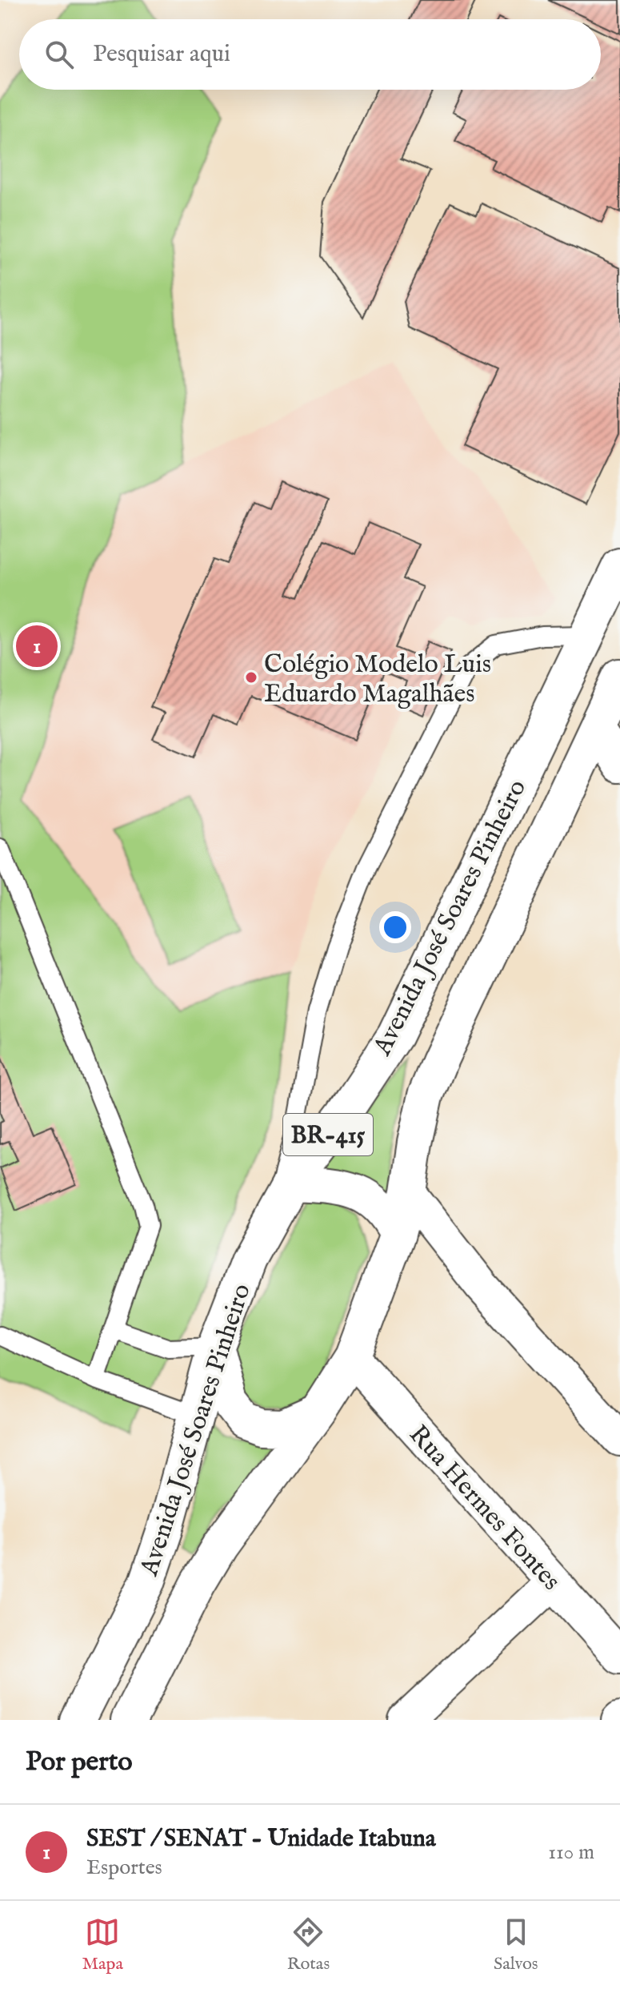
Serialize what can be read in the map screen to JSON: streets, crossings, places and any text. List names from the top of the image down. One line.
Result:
{"streets":{"main road":["Avenida José Soares Pinheiro","BR-415"],"street":["Rua Hermes Fontes"]},"crossings":[["Avenida José Soares Pinheiro","Rua Hermes Fontes"]],"places":["Colégio Modelo Luis Eduardo Magalhães"],"page":{"search":"Pesquisar aqui","pins":"1","heading":"Por perto","list":[{"mark":"1","name":"SEST / SENAT - Unidade Itabuna","note":"Esportes","value":"110 m"}],"nav":["Mapa","Rotas","Salvos"]}}
